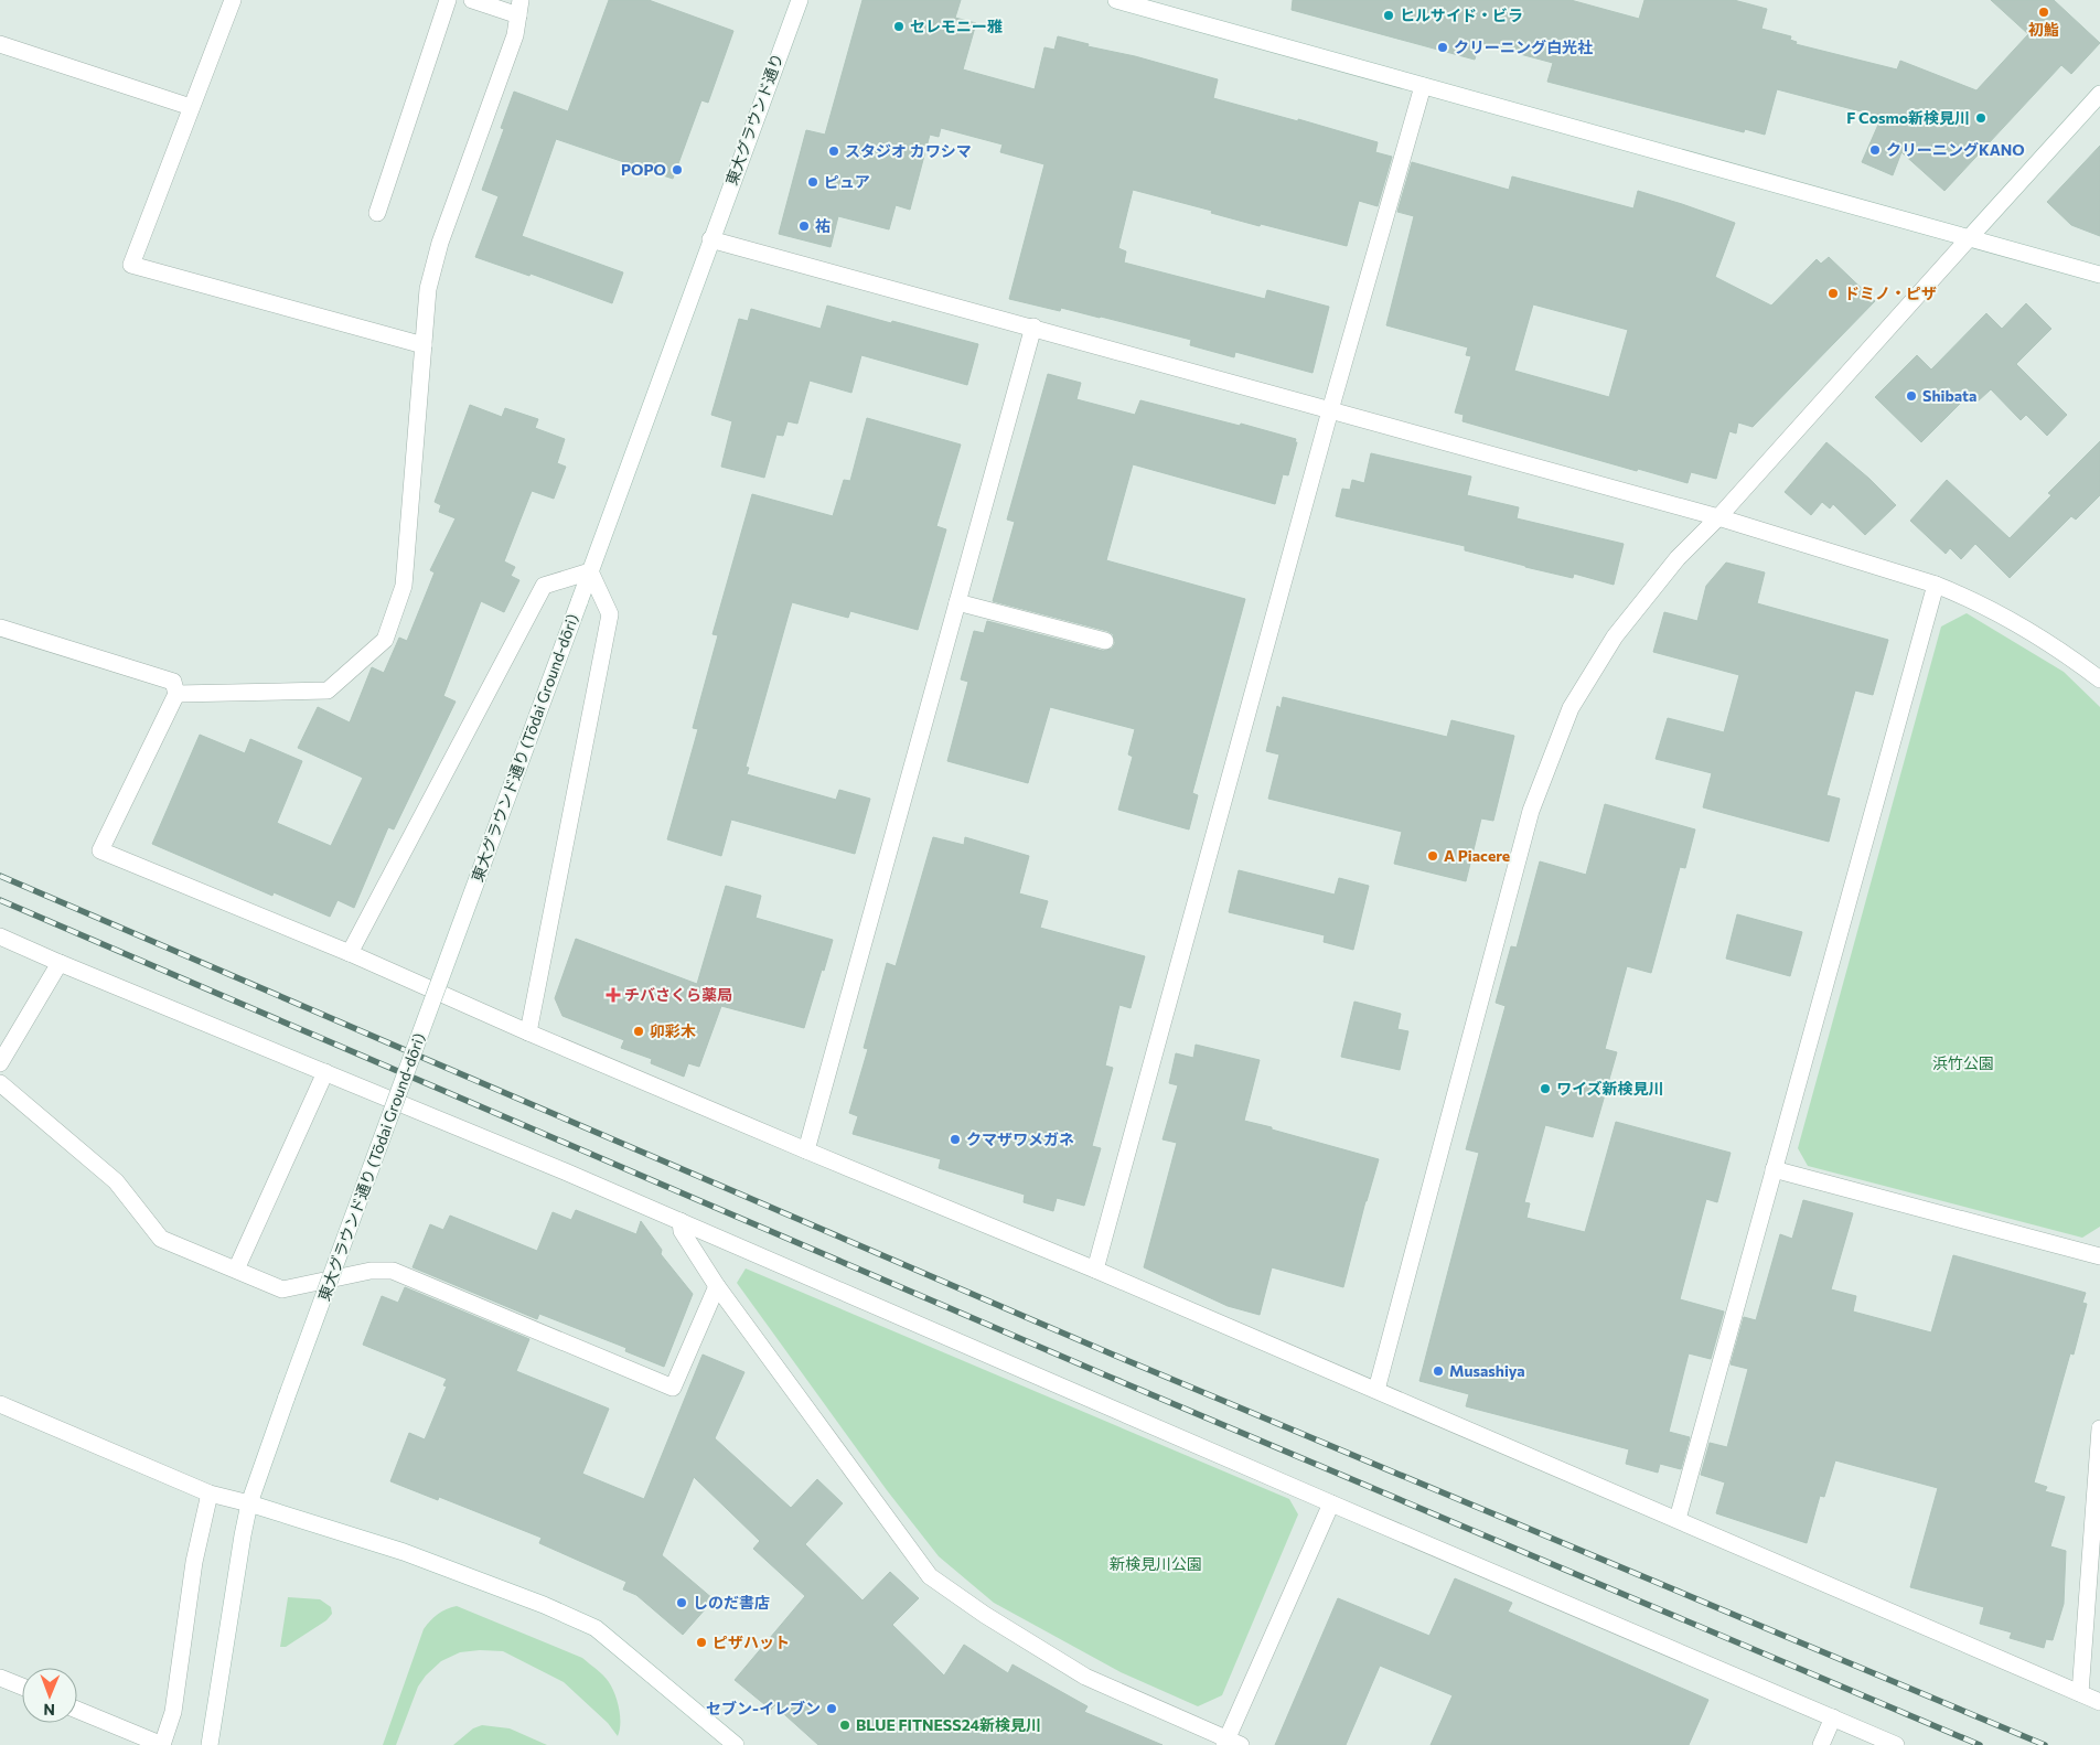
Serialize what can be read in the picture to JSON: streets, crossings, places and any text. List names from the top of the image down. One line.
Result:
{"streets":{"street":["東大グラウンド通り","東大グラウンド通り (Tōdai Ground-dōri)"]},"crossings":[["東大グラウンド通り","東大グラウンド通り (Tōdai Ground-dōri)"]],"parks":["浜竹公園","新検見川公園"],"places":{"other":["初鮨","ヒルサイド・ビラ","セレモニー雅","クリーニング白光社","F Cosmo新検見川","クリーニングKANO","スタジオ カワシマ","POPO","ピュア","祐","ドミノ・ピザ","Shibata","A Piacere","卯彩木","ワイズ新検見川","クマザワメガネ","Musashiya","しのだ書店","ピザハット","セブン-イレブン","BLUE FITNESS24新検見川"],"health":["チバさくら薬局"]},"north":"bottom"}
